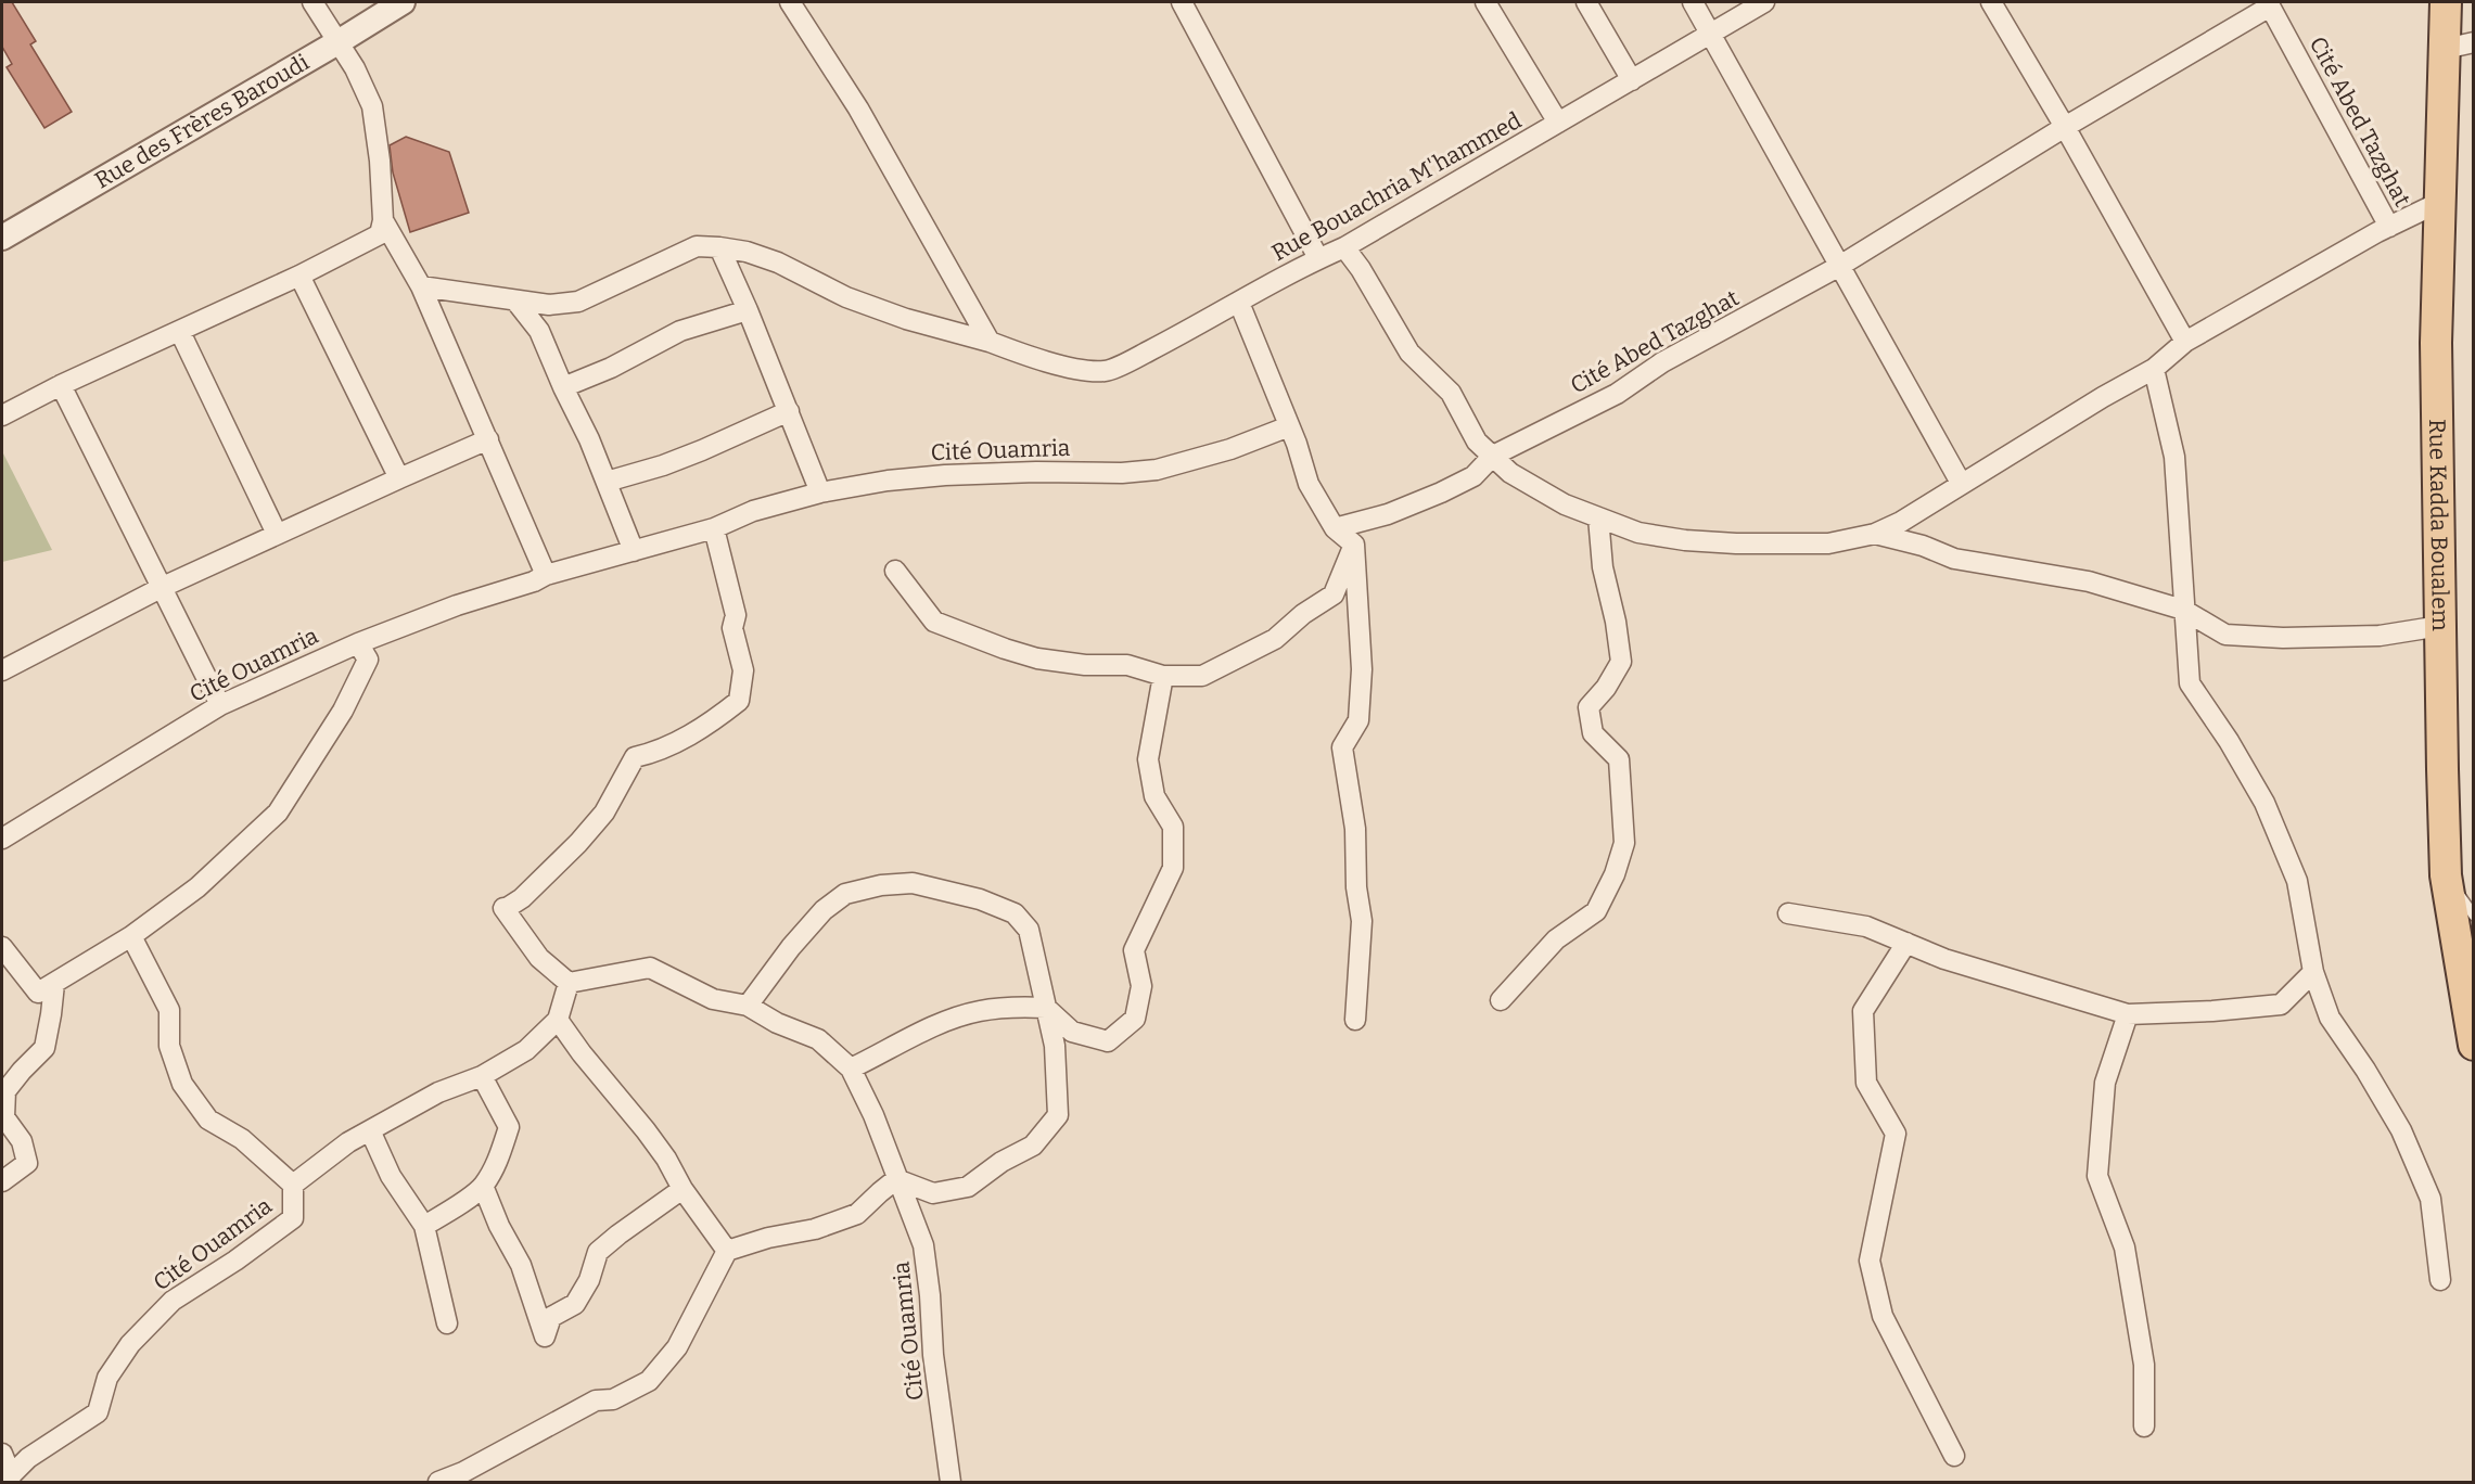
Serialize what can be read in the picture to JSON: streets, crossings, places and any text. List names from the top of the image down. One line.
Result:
{"streets":{"main road":["Rue Kadda Boualem"],"street":["Rue des Frères Baroudi","Cité Abed Tazghat","Rue Bouachria M'hammed","Cité Ouamria"]},"crossings":[["Cité Abed Tazghat","Rue Bouachria M'hammed"],["Cité Abed Tazghat","Rue Kadda Boualem"]]}
